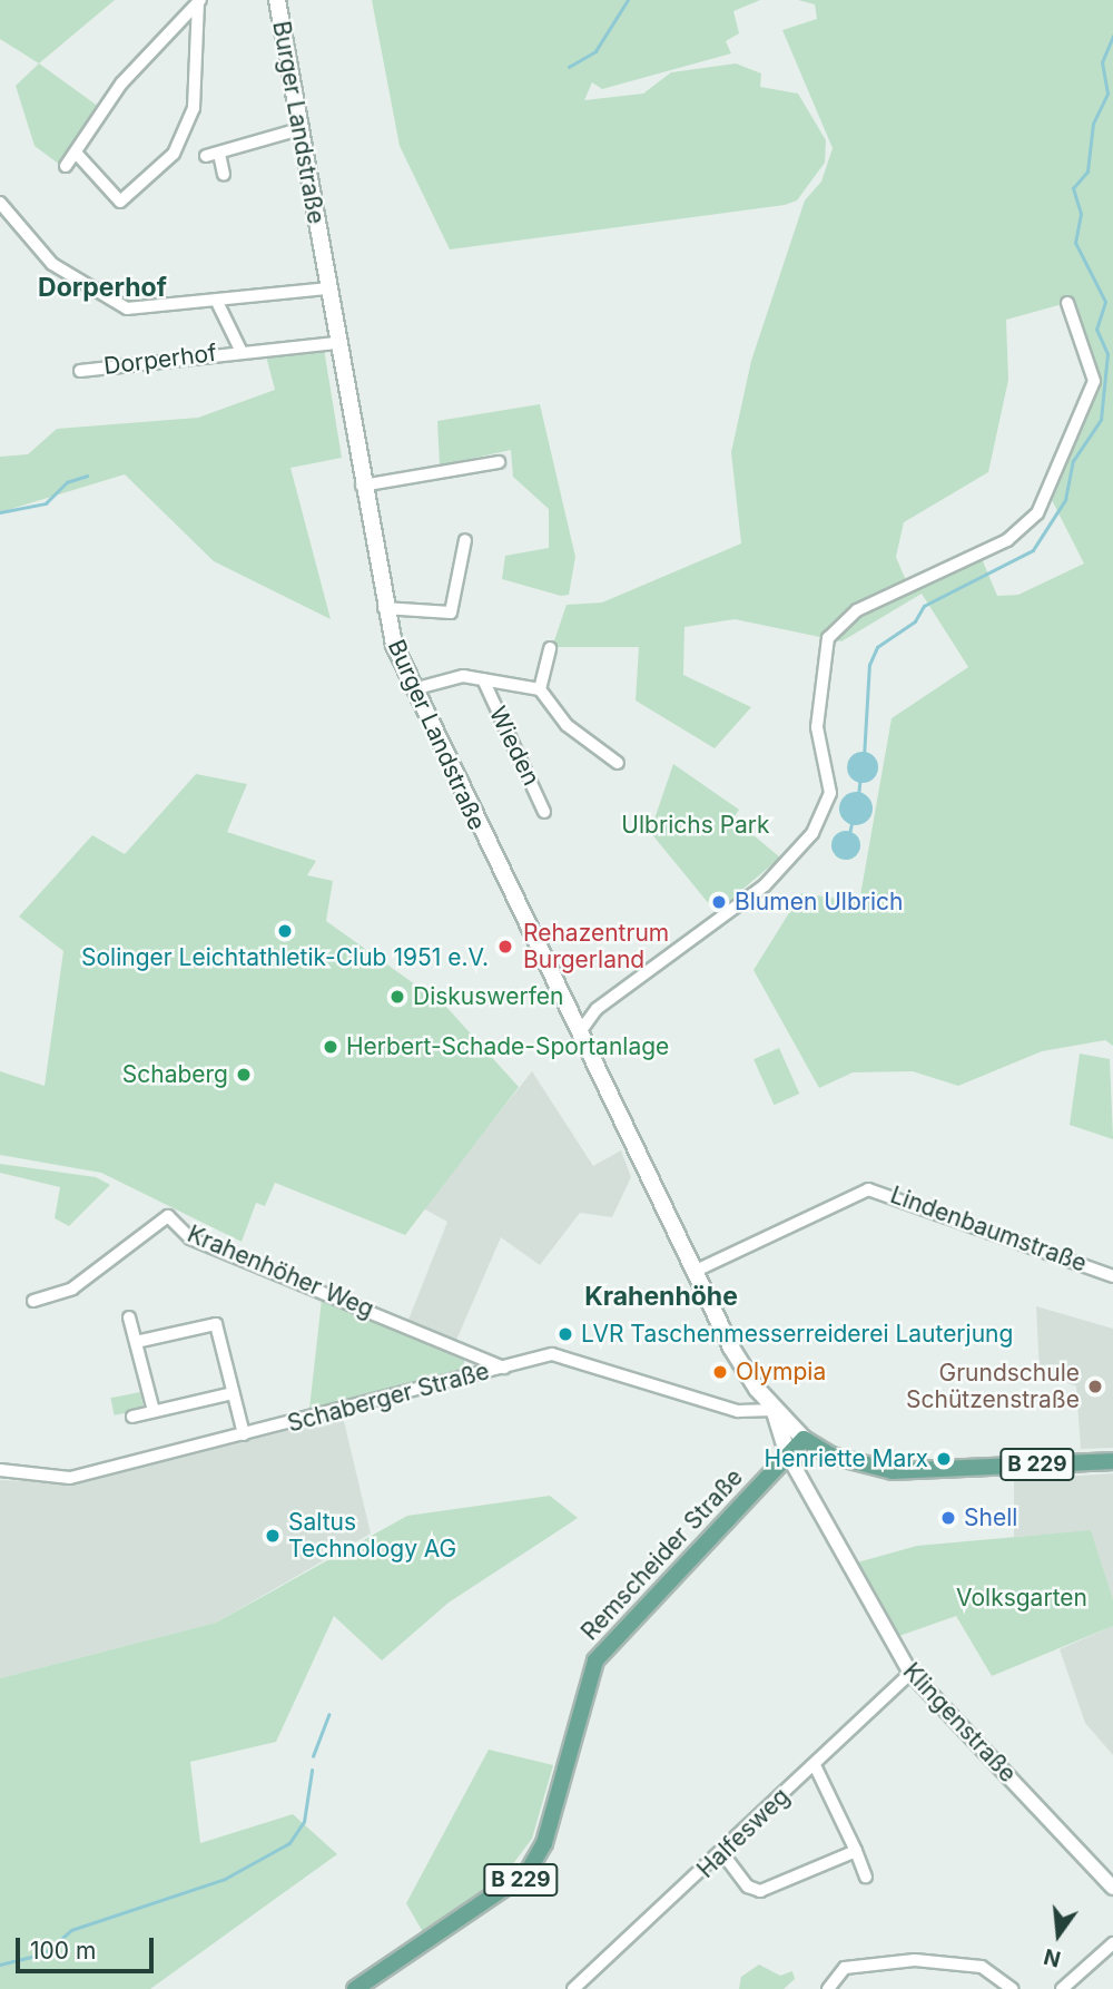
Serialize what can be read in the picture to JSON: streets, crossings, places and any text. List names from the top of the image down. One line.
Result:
{"streets":{"main road":["Burger Landstraße","B 229","Remscheider Straße"],"street":["Dorperhof","Wieden","Lindenbaumstraße","Krahenhöher Weg","Schaberger Straße","Klingenstraße","Halfesweg"]},"crossings":[["Burger Landstraße","Dorperhof"],["Burger Landstraße","Wieden"],["Burger Landstraße","Lindenbaumstraße"],["Burger Landstraße","Schaberger Straße"],["Burger Landstraße","B 229"],["Burger Landstraße","Remscheider Straße"],["Burger Landstraße","Klingenstraße"],["Krahenhöher Weg","Schaberger Straße"],["B 229","Remscheider Straße"],["Remscheider Straße","Klingenstraße"],["Klingenstraße","Halfesweg"]],"districts":["Dorperhof","Krahenhöhe"],"parks":["Ulbrichs Park","Volksgarten"],"places":["Blumen Ulbrich","Solinger Leichtathletik-Club 1951 e.V.","Rehazentrum Burgerland","Diskuswerfen","Herbert-Schade-Sportanlage","Schaberg","LVR Taschenmesserreiderei Lauterjung","Olympia","Grundschule Schützenstraße","Henriette Marx","Shell","Saltus Technology AG"],"scale_bar":"100 m","north":"bottom"}
